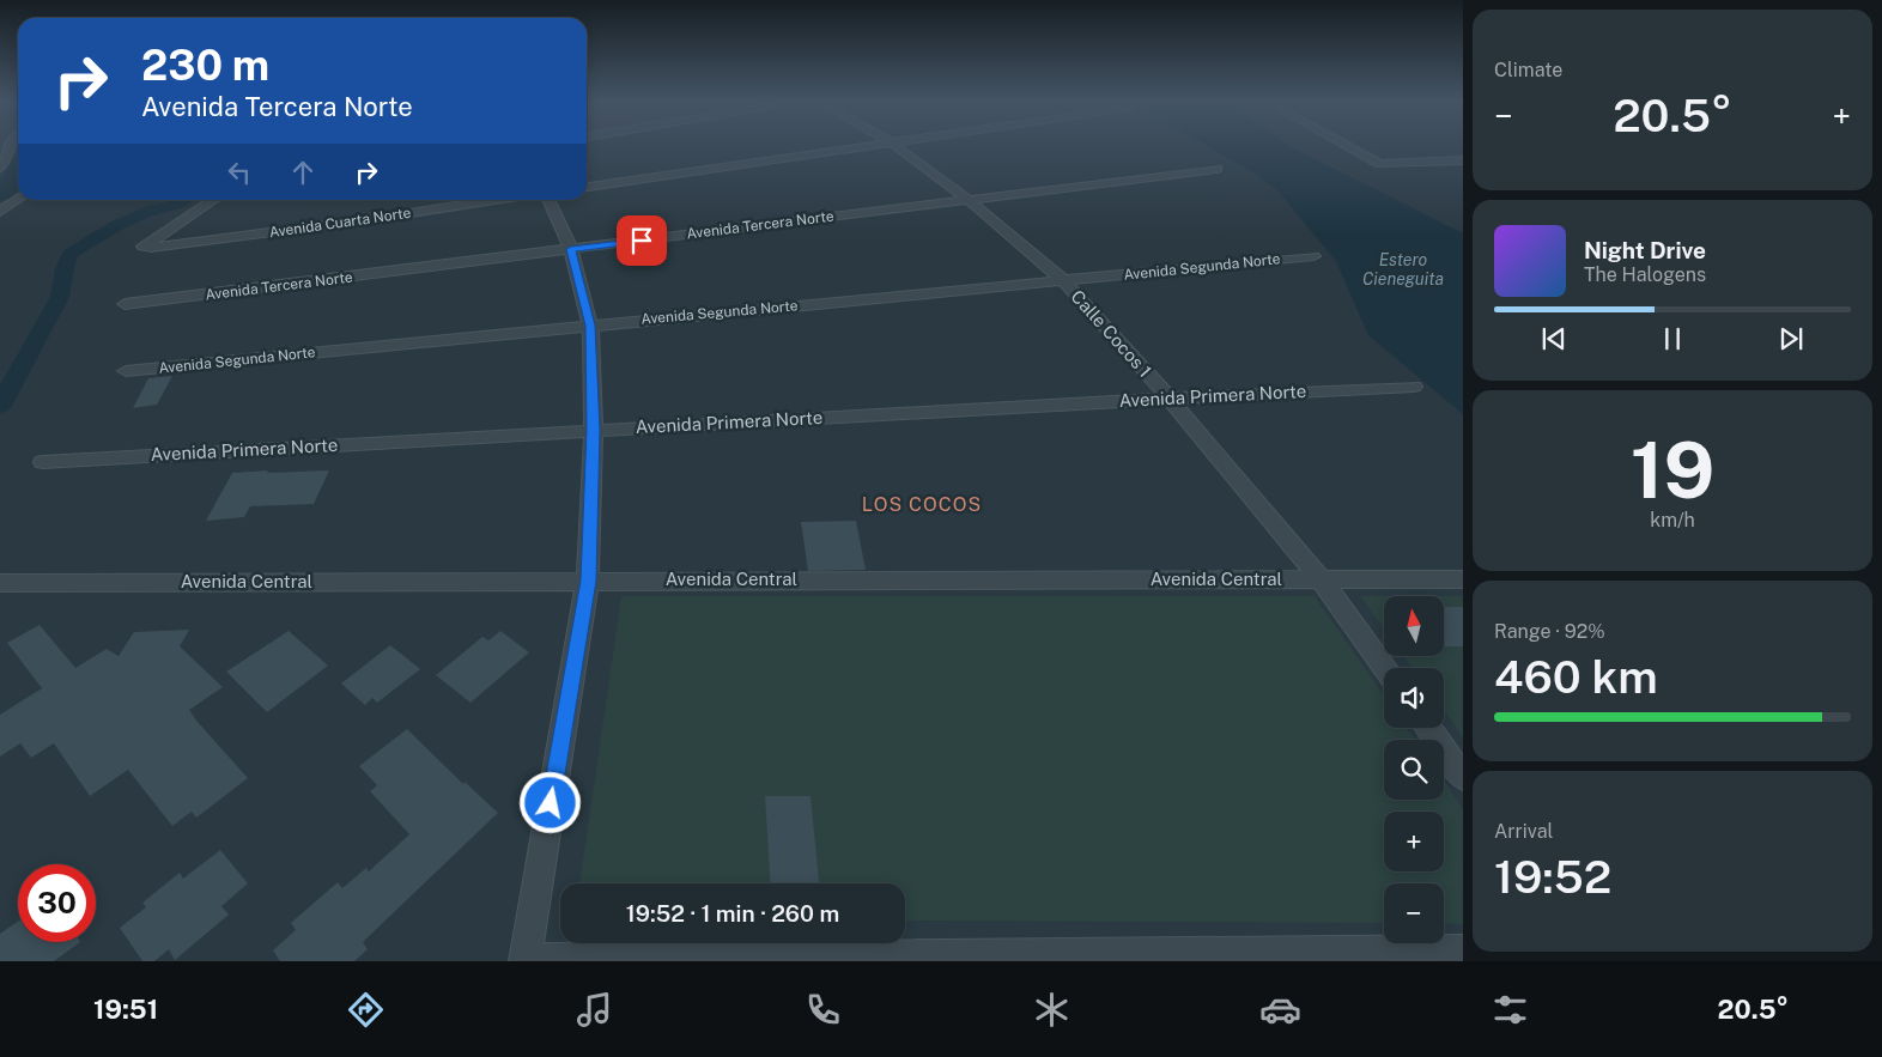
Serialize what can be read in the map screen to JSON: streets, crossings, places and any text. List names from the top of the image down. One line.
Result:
{"streets":{"street":["Avenida Cuarta Norte","Avenida Tercera Norte","Avenida Segunda Norte","Calle Cocos 1","Avenida Primera Norte","Avenida Central"]},"crossings":[["Avenida Tercera Norte","Calle Cocos 1"],["Avenida Segunda Norte","Calle Cocos 1"],["Calle Cocos 1","Avenida Primera Norte"],["Calle Cocos 1","Avenida Central"]],"districts":["LOS COCOS"],"water":["Estero Cieneguita"],"north":"top","page":{"tile":["Climate",["19","km/h"],["Range · 92%","460 km"],["Arrival","19:52"]],"turn":["230 m","Avenida Tercera Norte"],"heat":["−","20.5°","+"],"song":["Night Drive","The Halogens"],"map_buttons":["+","−"],"limit":"30","trip":"19:52 · 1 min · 260 m","tabs":["19:51","20.5°"]}}
